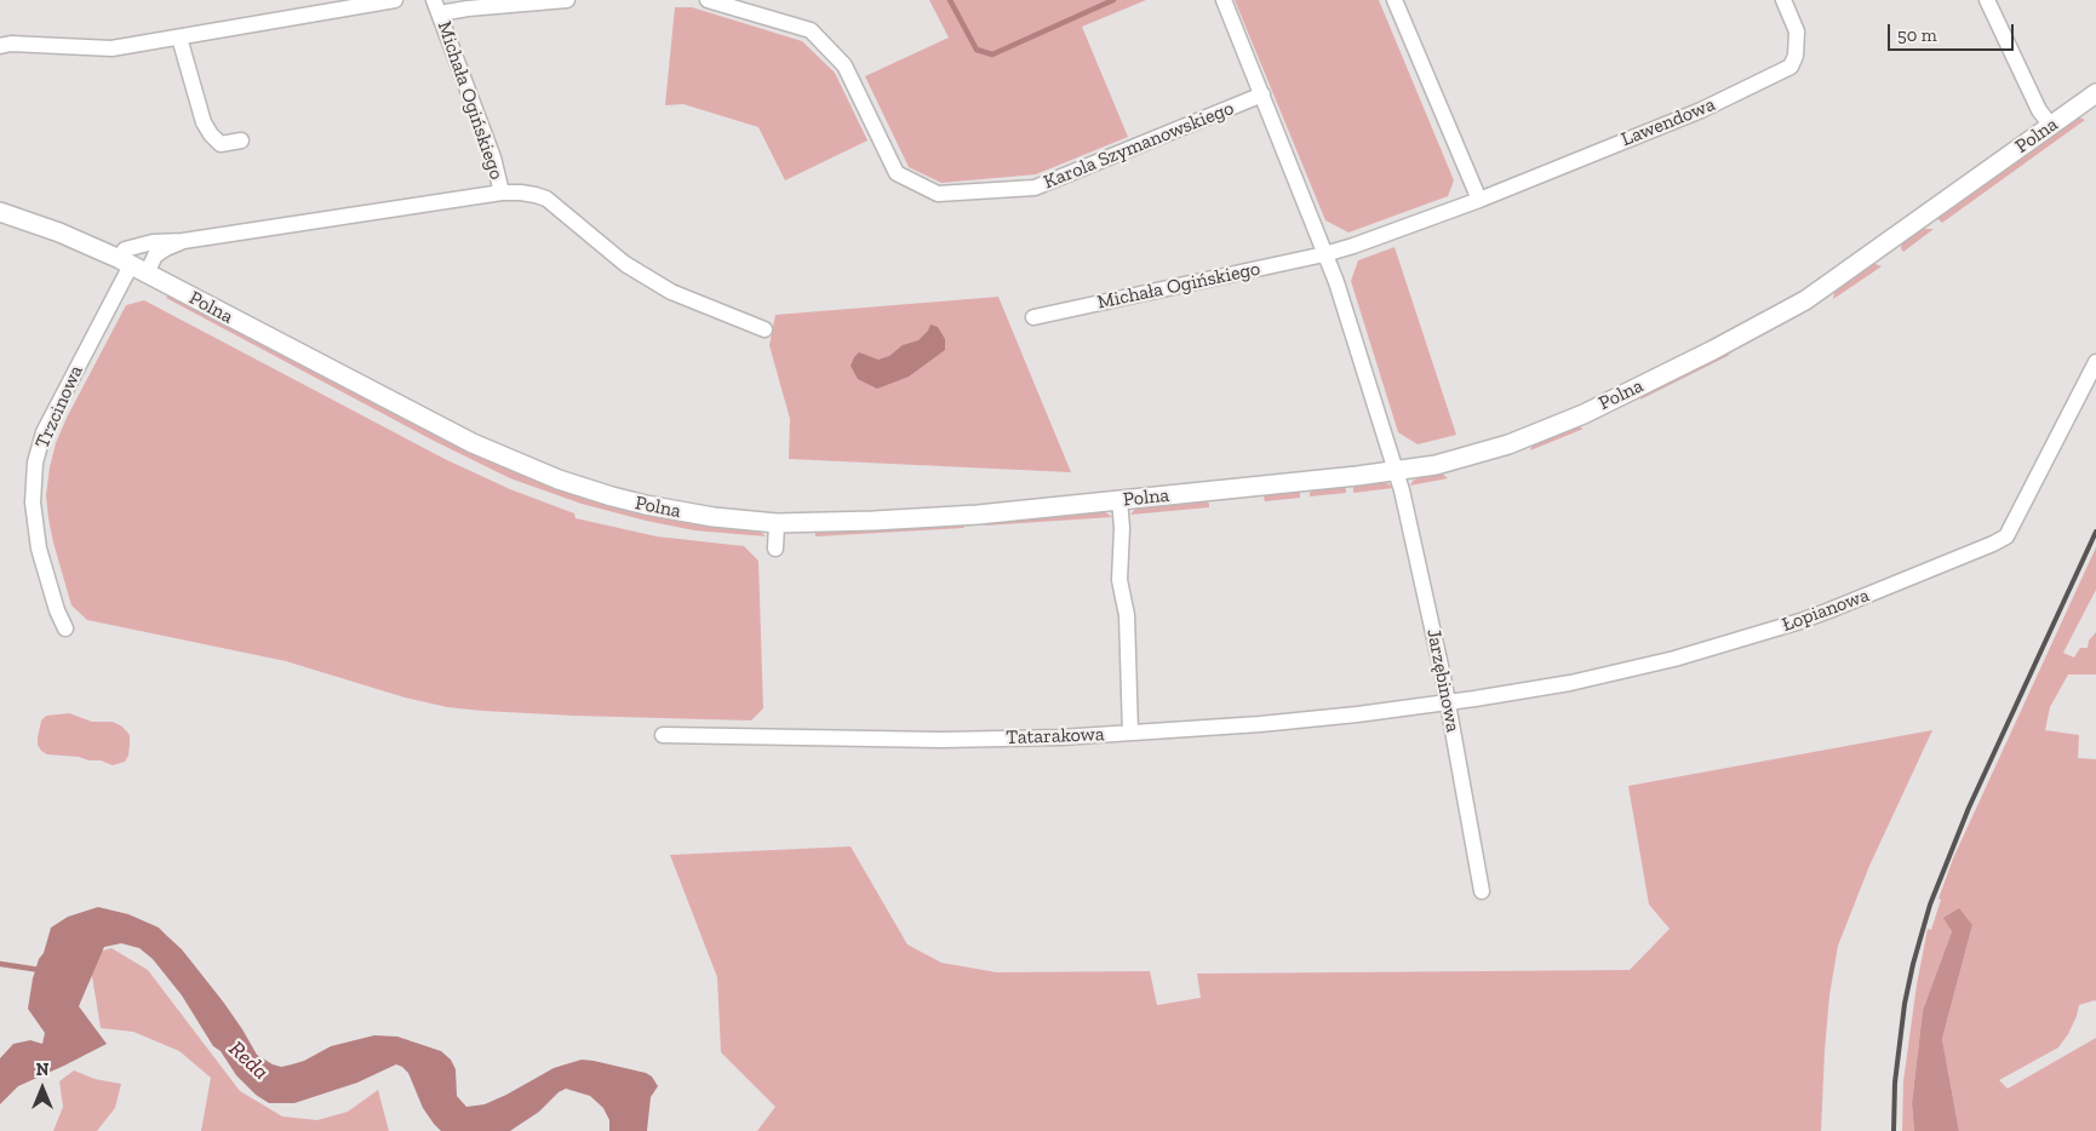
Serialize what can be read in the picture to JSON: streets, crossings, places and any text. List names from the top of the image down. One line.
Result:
{"streets":{"street":["Michała Ogińskiego","Lawendowa","Polna","Karola Szymanowskiego","Trzcinowa","Łopianowa","Jarzębinowa","Tatarakowa"]},"crossings":[["Michała Ogińskiego","Lawendowa"],["Polna","Trzcinowa"],["Polna","Jarzębinowa"],["Łopianowa","Jarzębinowa"],["Łopianowa","Tatarakowa"],["Jarzębinowa","Tatarakowa"]],"water":["Reda"],"scale_bar":"50 m","north":"top"}
